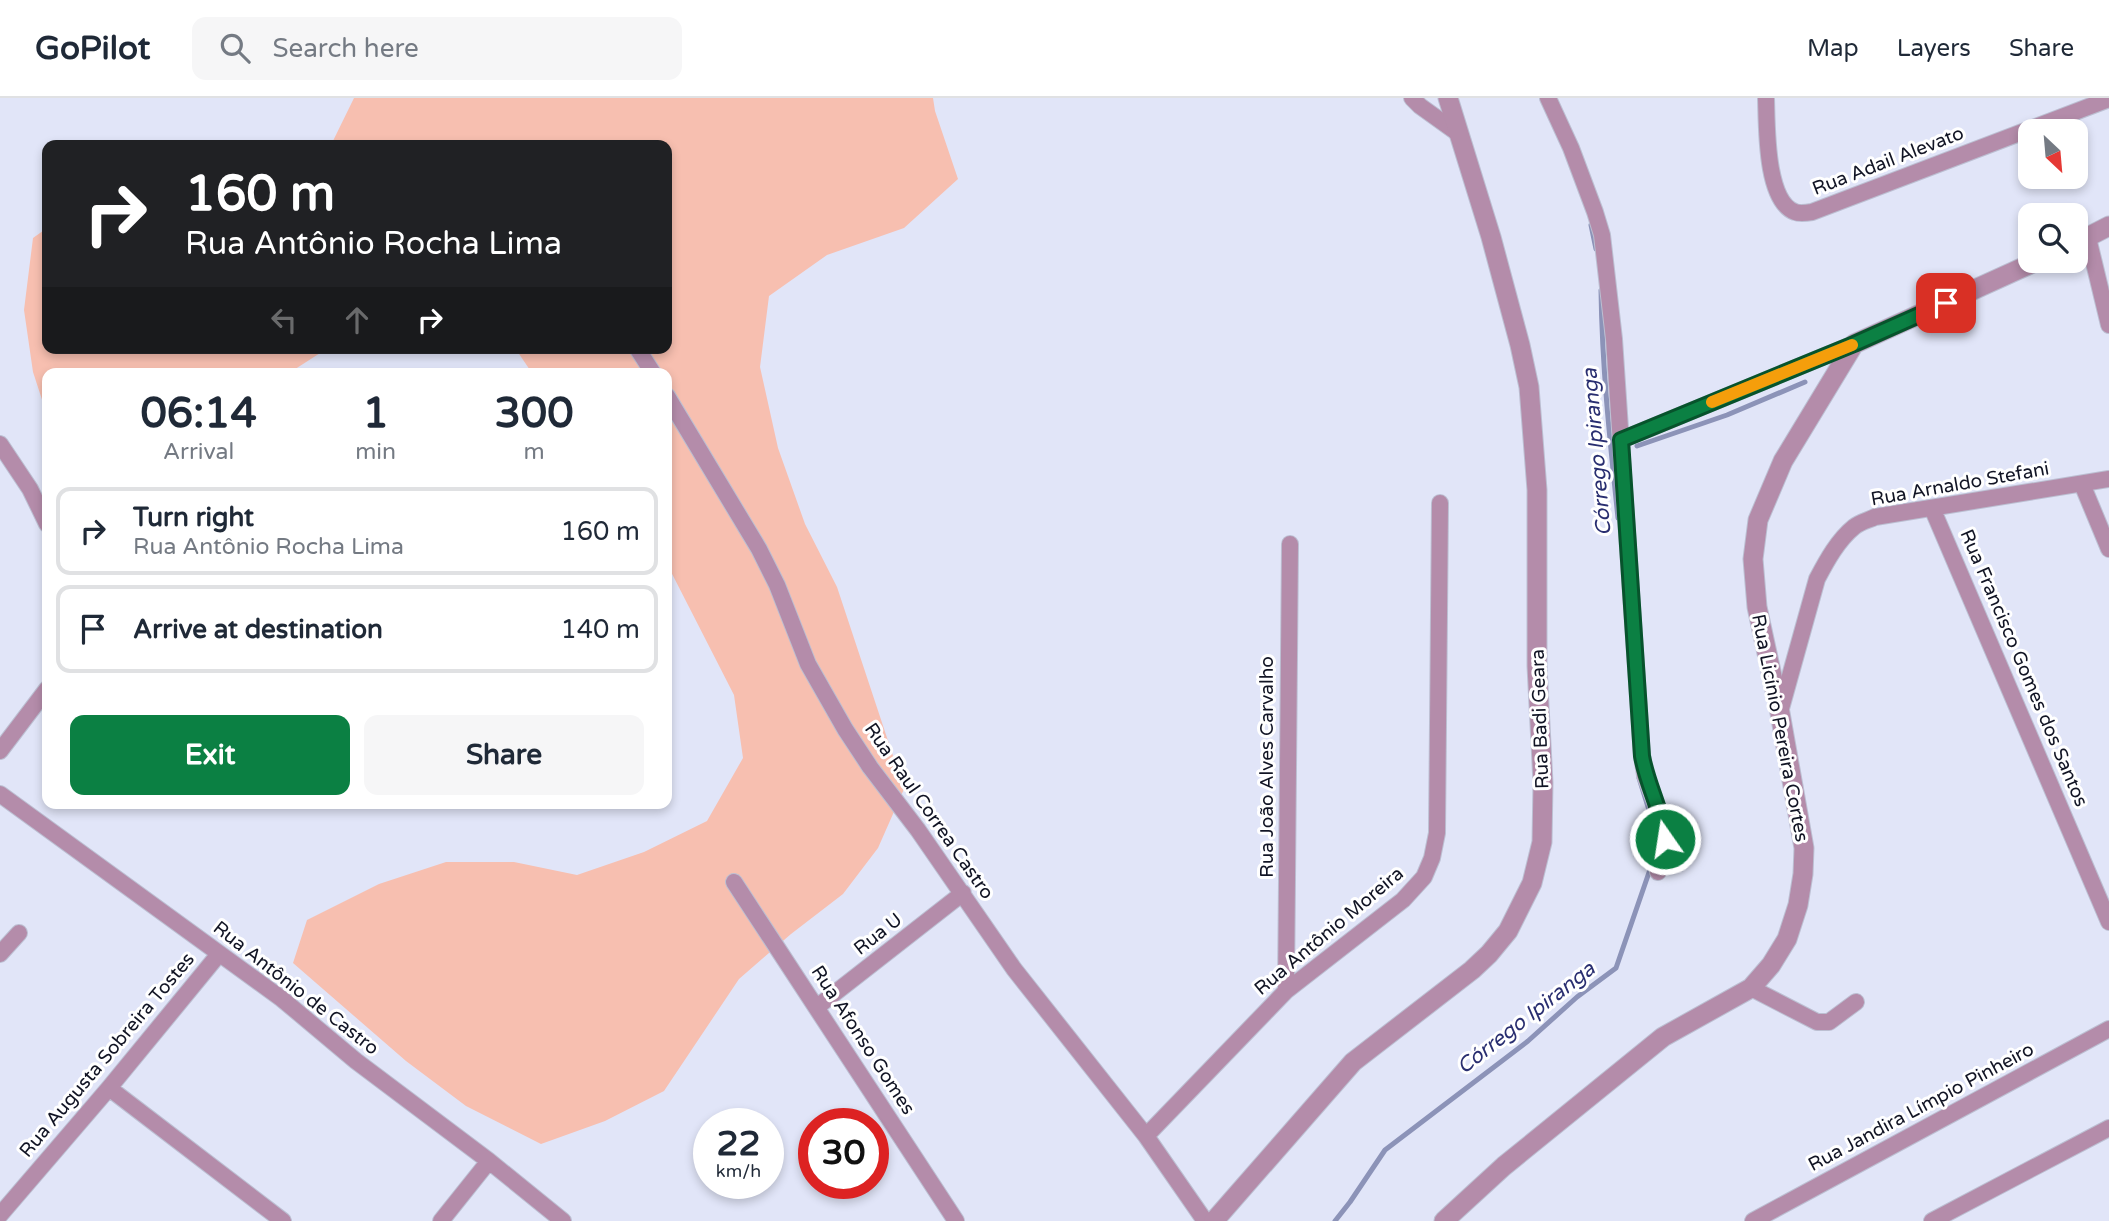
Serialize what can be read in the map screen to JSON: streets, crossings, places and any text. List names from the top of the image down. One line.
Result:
{"streets":{"street":["Rua Adail Alevato","Rua Arnaldo Stefani","Rua Francisco Gomes dos Santos","Rua Badi Geara","Rua Licínio Pereira Cortes","Rua João Alves Carvalho","Rua Raul Correa Castro","Rua Antônio Moreira","Rua U","Rua Antônio de Castro","Rua Afonso Gomes","Rua Augusta Sobreira Tostes","Rua Jandira Límpio Pinheiro"]},"crossings":[["Rua Arnaldo Stefani","Rua Francisco Gomes dos Santos"],["Rua Arnaldo Stefani","Rua Licínio Pereira Cortes"],["Rua João Alves Carvalho","Rua Antônio Moreira"],["Rua Raul Correa Castro","Rua Antônio Moreira"],["Rua Raul Correa Castro","Rua U"],["Rua U","Rua Afonso Gomes"],["Rua Antônio de Castro","Rua Augusta Sobreira Tostes"]],"water":["Córrego Ipiranga"],"north":"bottom right","page":{"header":"GoPilot","search":"Search here","nav":["Map","Layers","Share"],"turn":["160 m","Rua Antônio Rocha Lima"],"eta":["06:14","Arrival","1","min","300","m"],"list":[{"name":"Turn right","note":"Rua Antônio Rocha Lima","value":"160 m"},{"name":"Arrive at destination","value":"140 m"}],"buttons":["Exit","Share"],"speed":"22 km/h","limit":"30"}}
